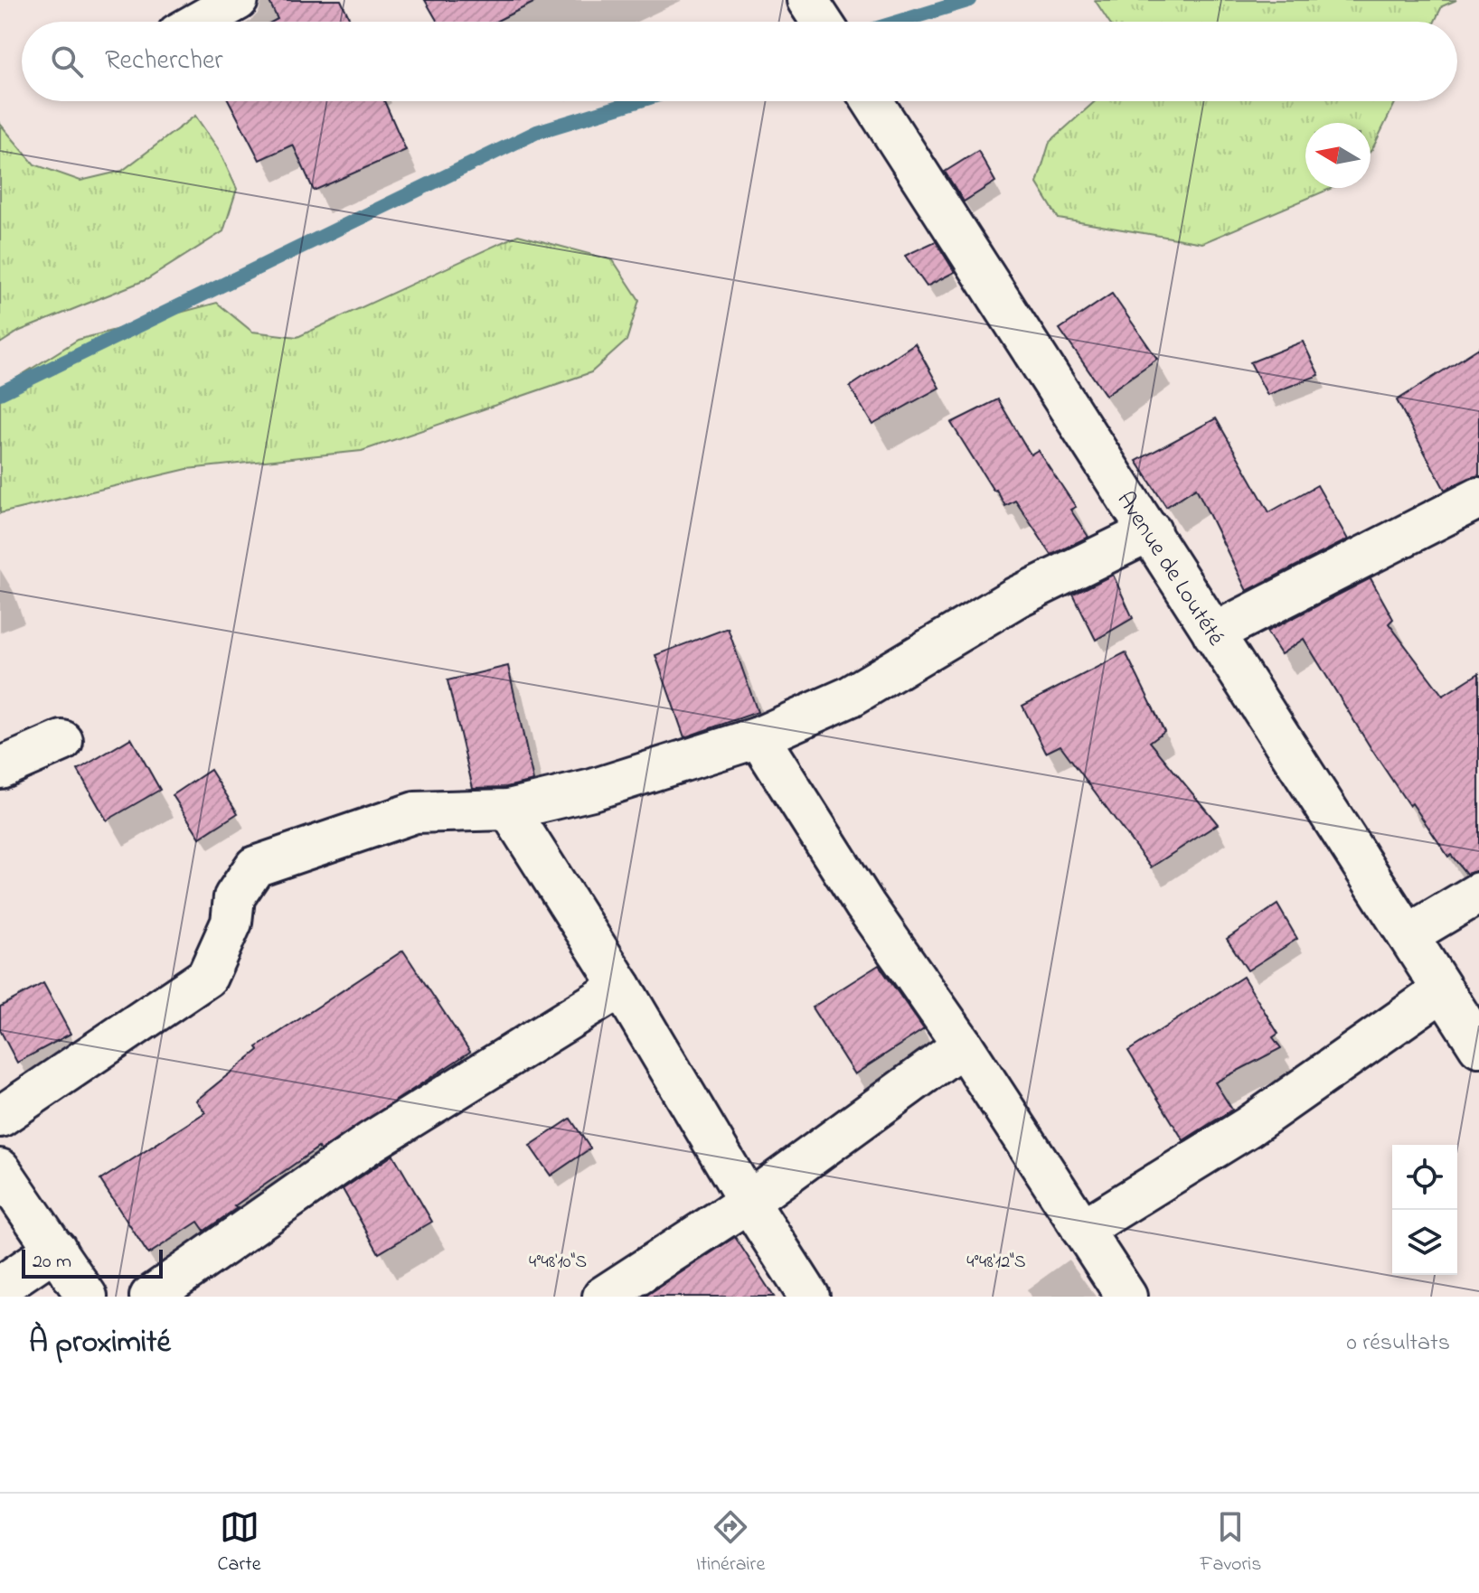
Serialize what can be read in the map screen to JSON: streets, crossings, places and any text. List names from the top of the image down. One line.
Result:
{"streets":{"street":["Avenue de Loutété"]},"scale_bar":"20 m","north":"left","page":{"search":"Rechercher","scale":"20 m","heading":["À proximité","0 résultats"],"nav":["Carte","Itinéraire","Favoris"]},"coordinates":["4°48'10\"S","4°48'12\"S"]}
